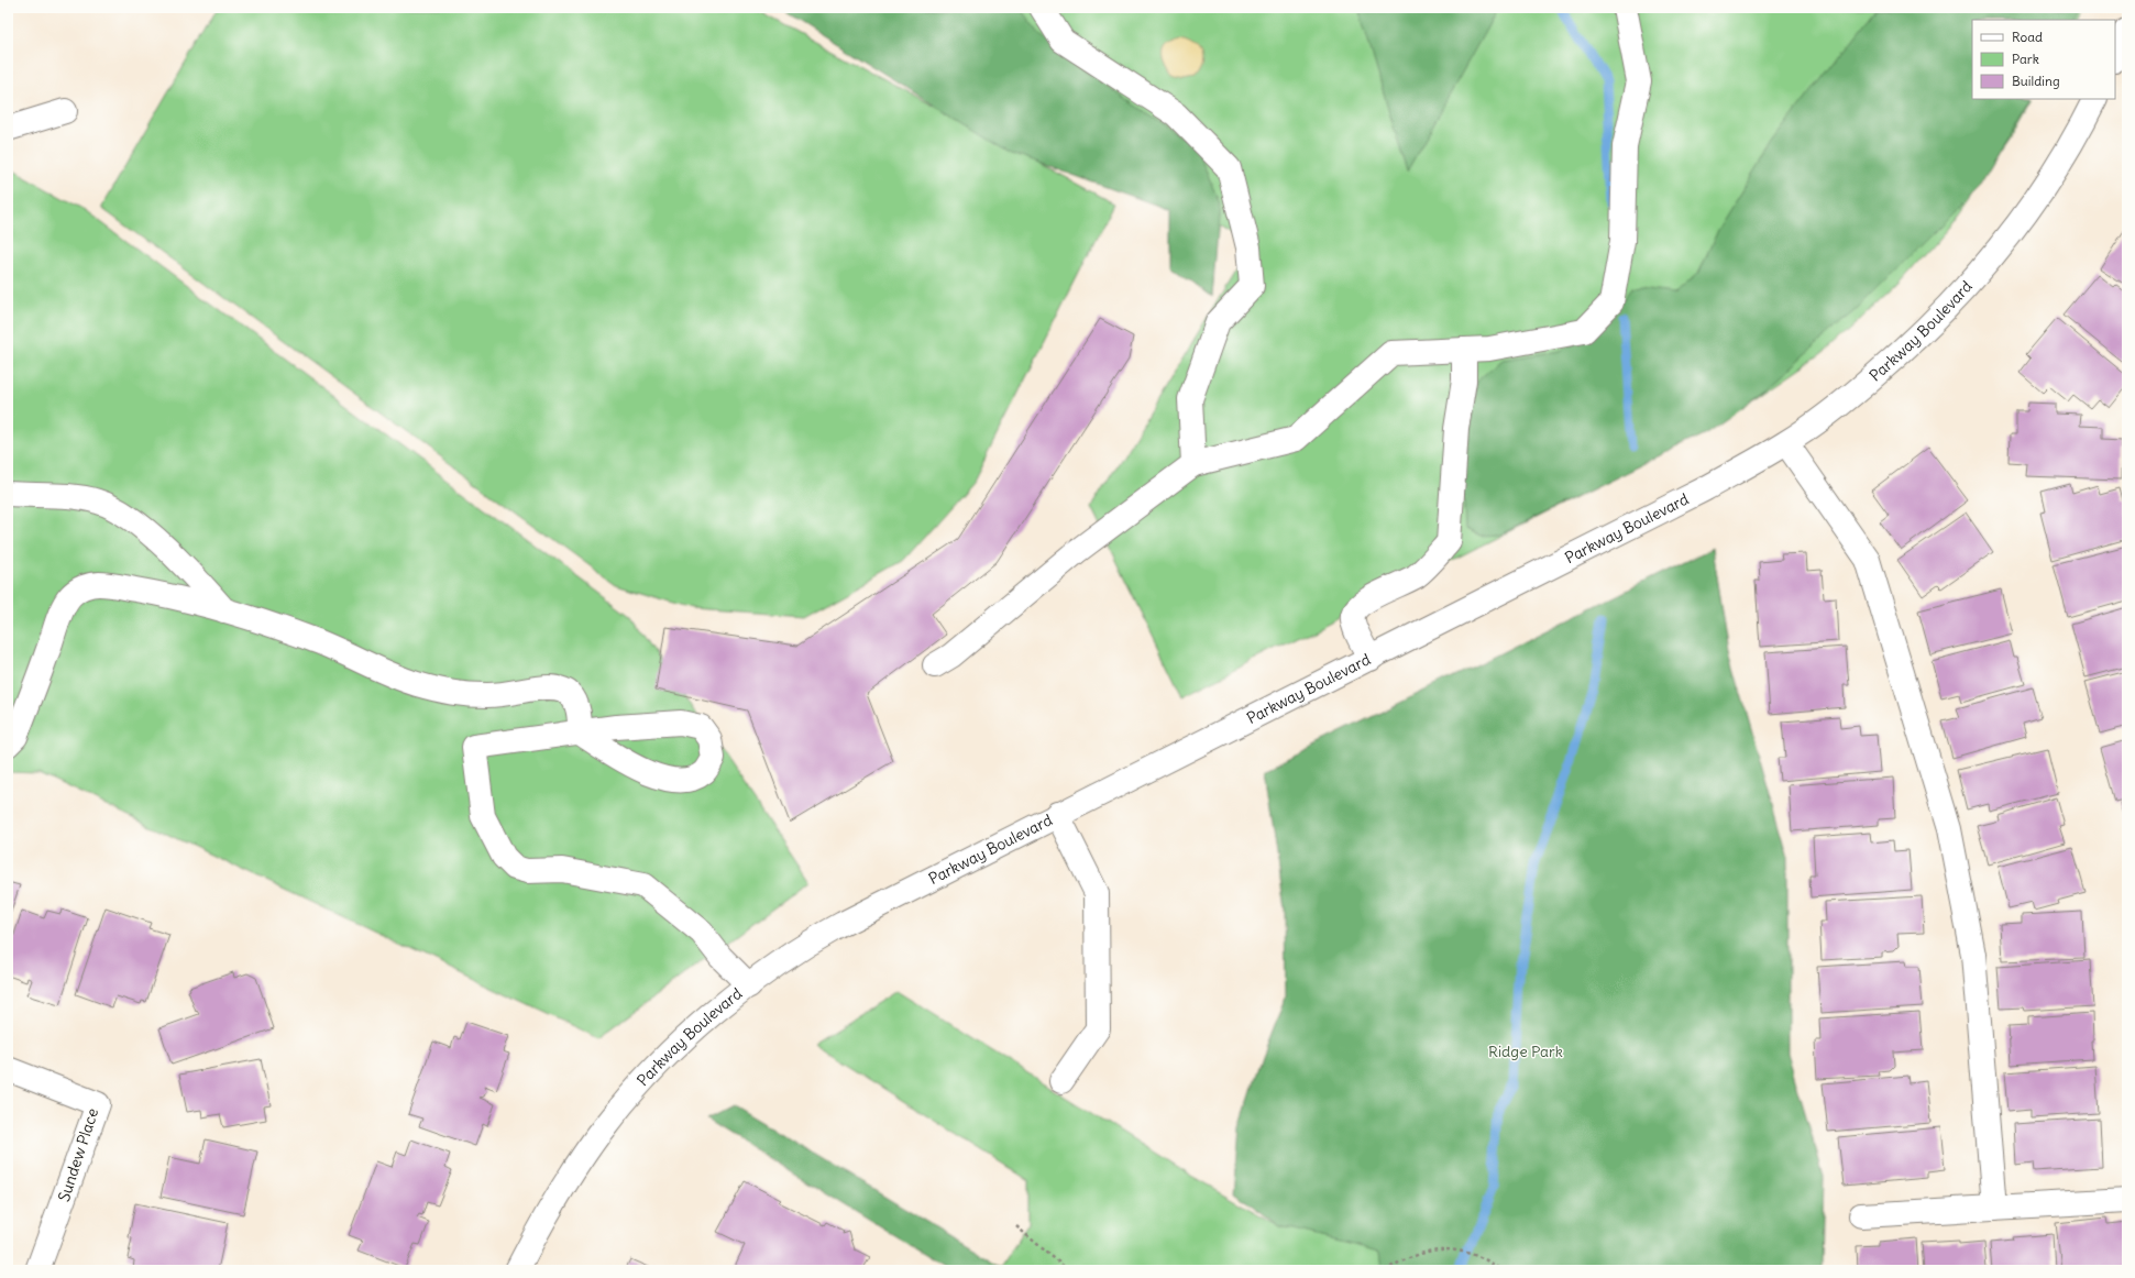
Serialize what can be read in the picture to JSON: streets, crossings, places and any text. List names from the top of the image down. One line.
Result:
{"streets":{"street":["Parkway Boulevard","Sundew Place"]},"parks":["Ridge Park"],"legend":["Road","Park","Building"]}
